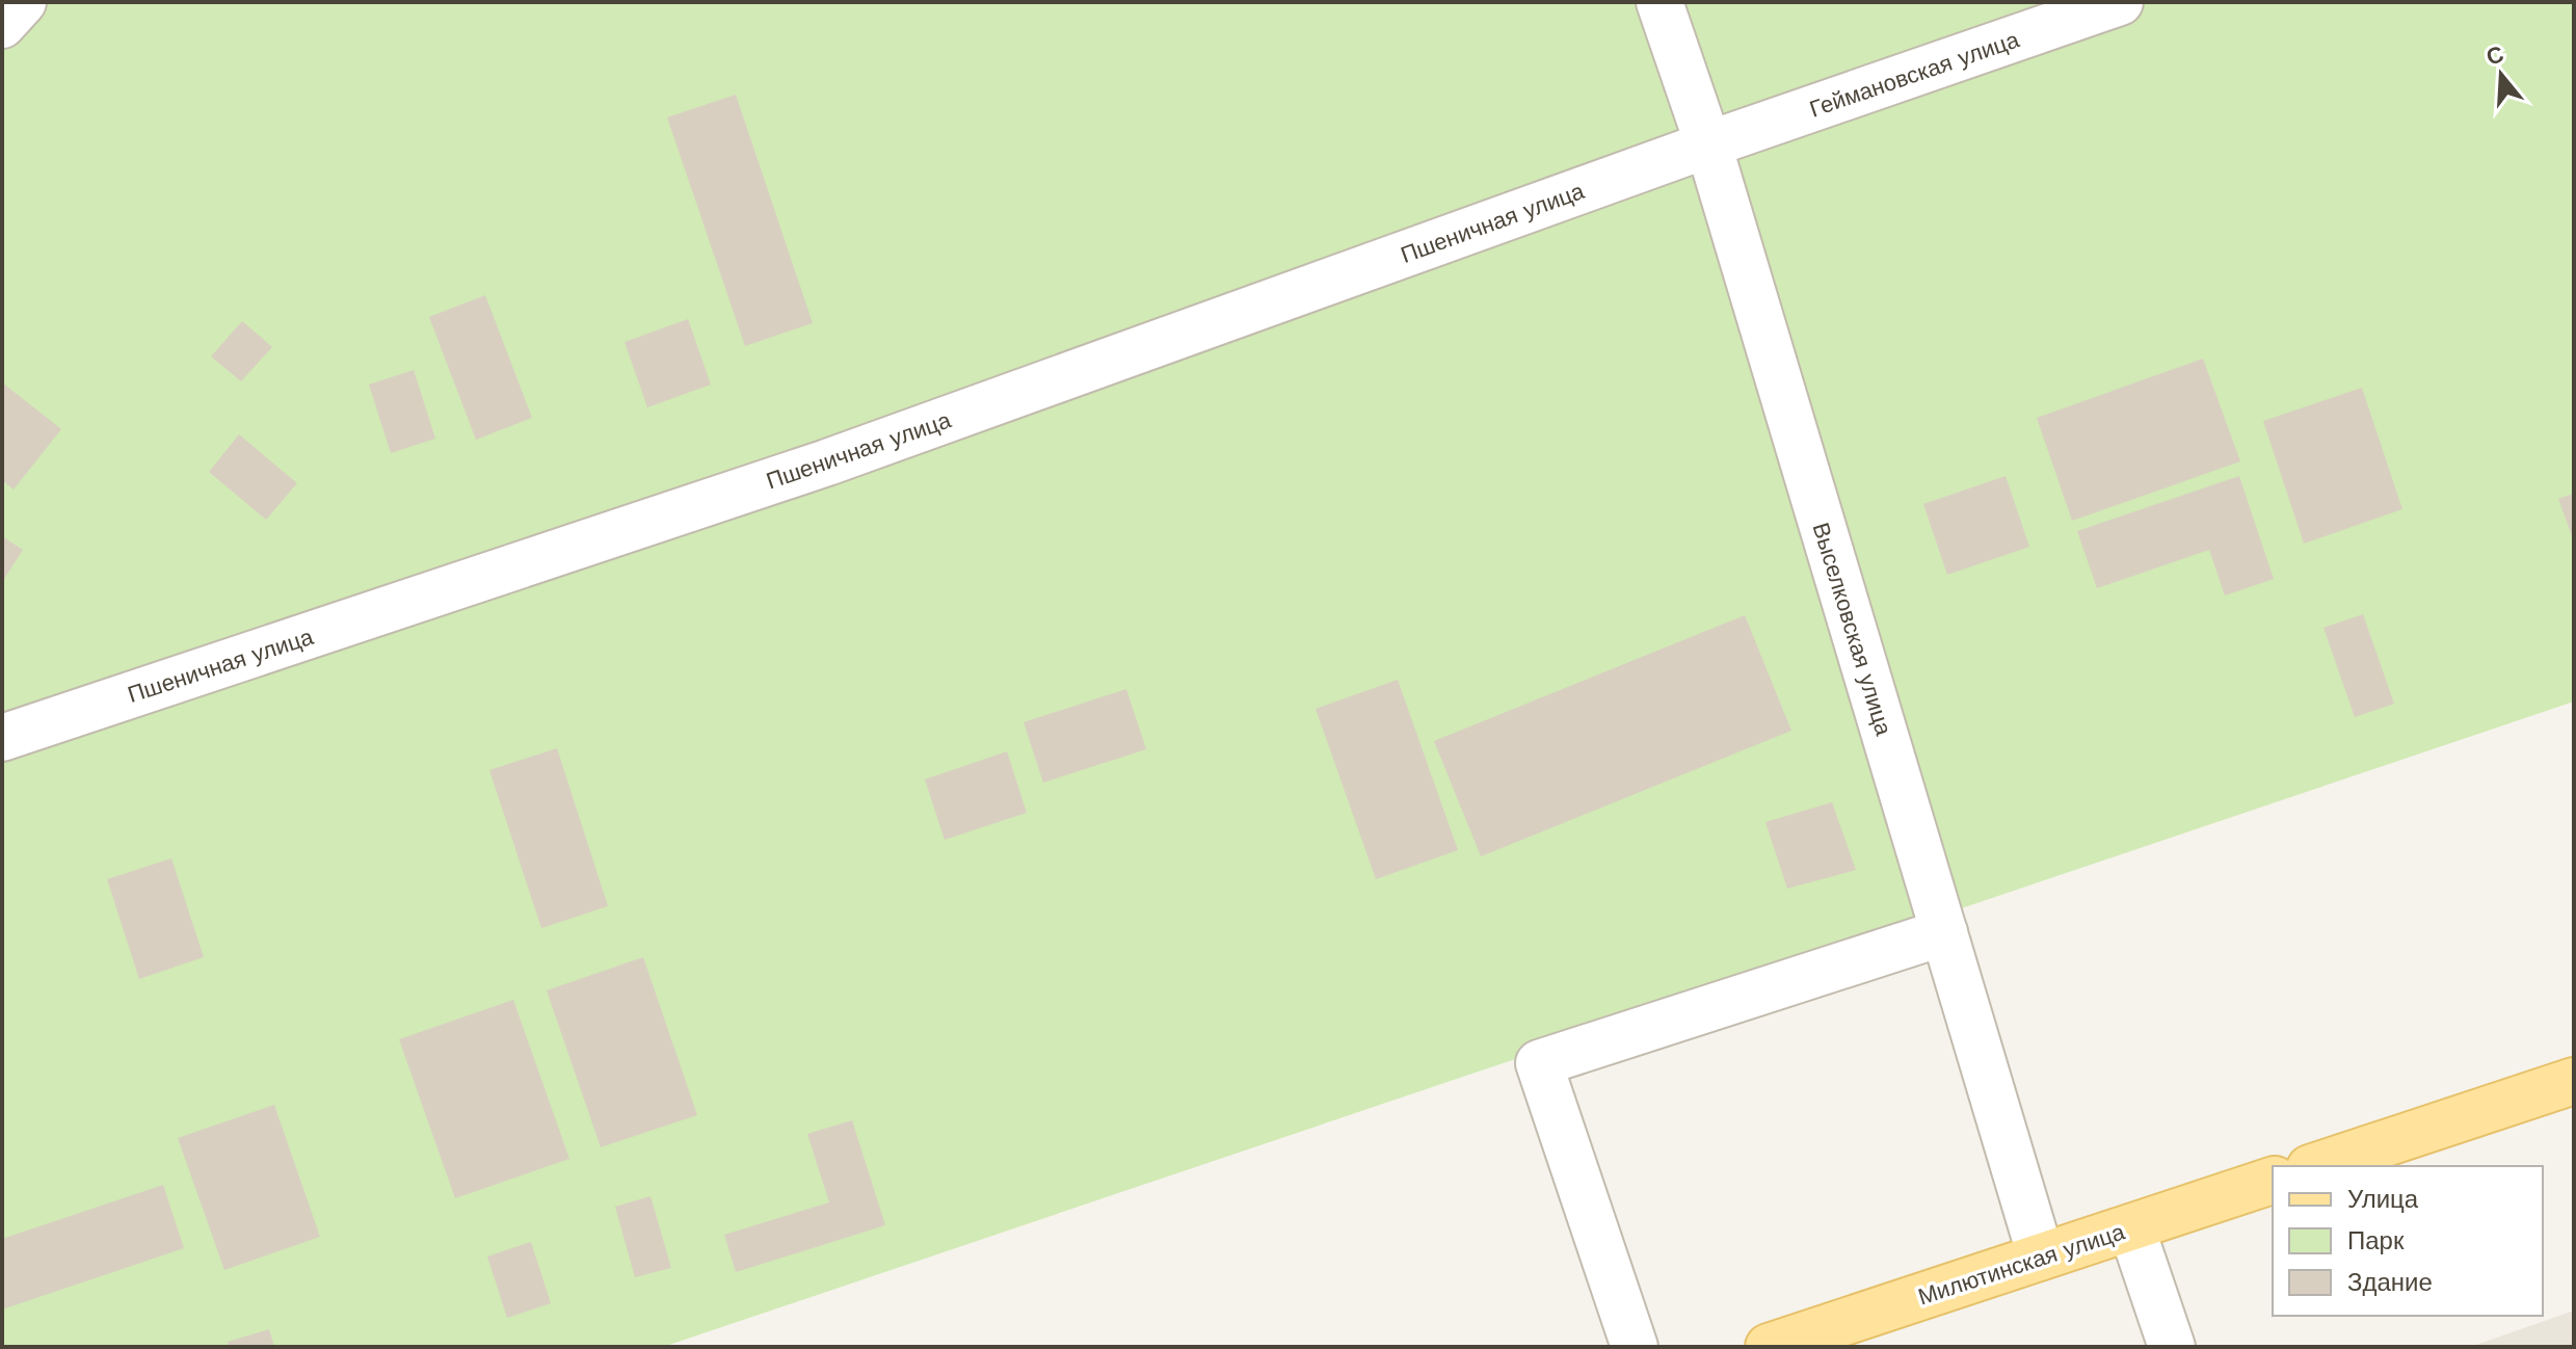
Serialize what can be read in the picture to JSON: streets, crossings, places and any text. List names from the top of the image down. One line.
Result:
{"streets":{"main road":["Милютинская улица"],"street":["Геймановская улица","Пшеничная улица","Выселковская улица"]},"crossings":[["Геймановская улица","Пшеничная улица"],["Геймановская улица","Выселковская улица"],["Пшеничная улица","Выселковская улица"],["Выселковская улица","Милютинская улица"]],"legend":["Улица","Парк","Здание"],"north":"top"}
